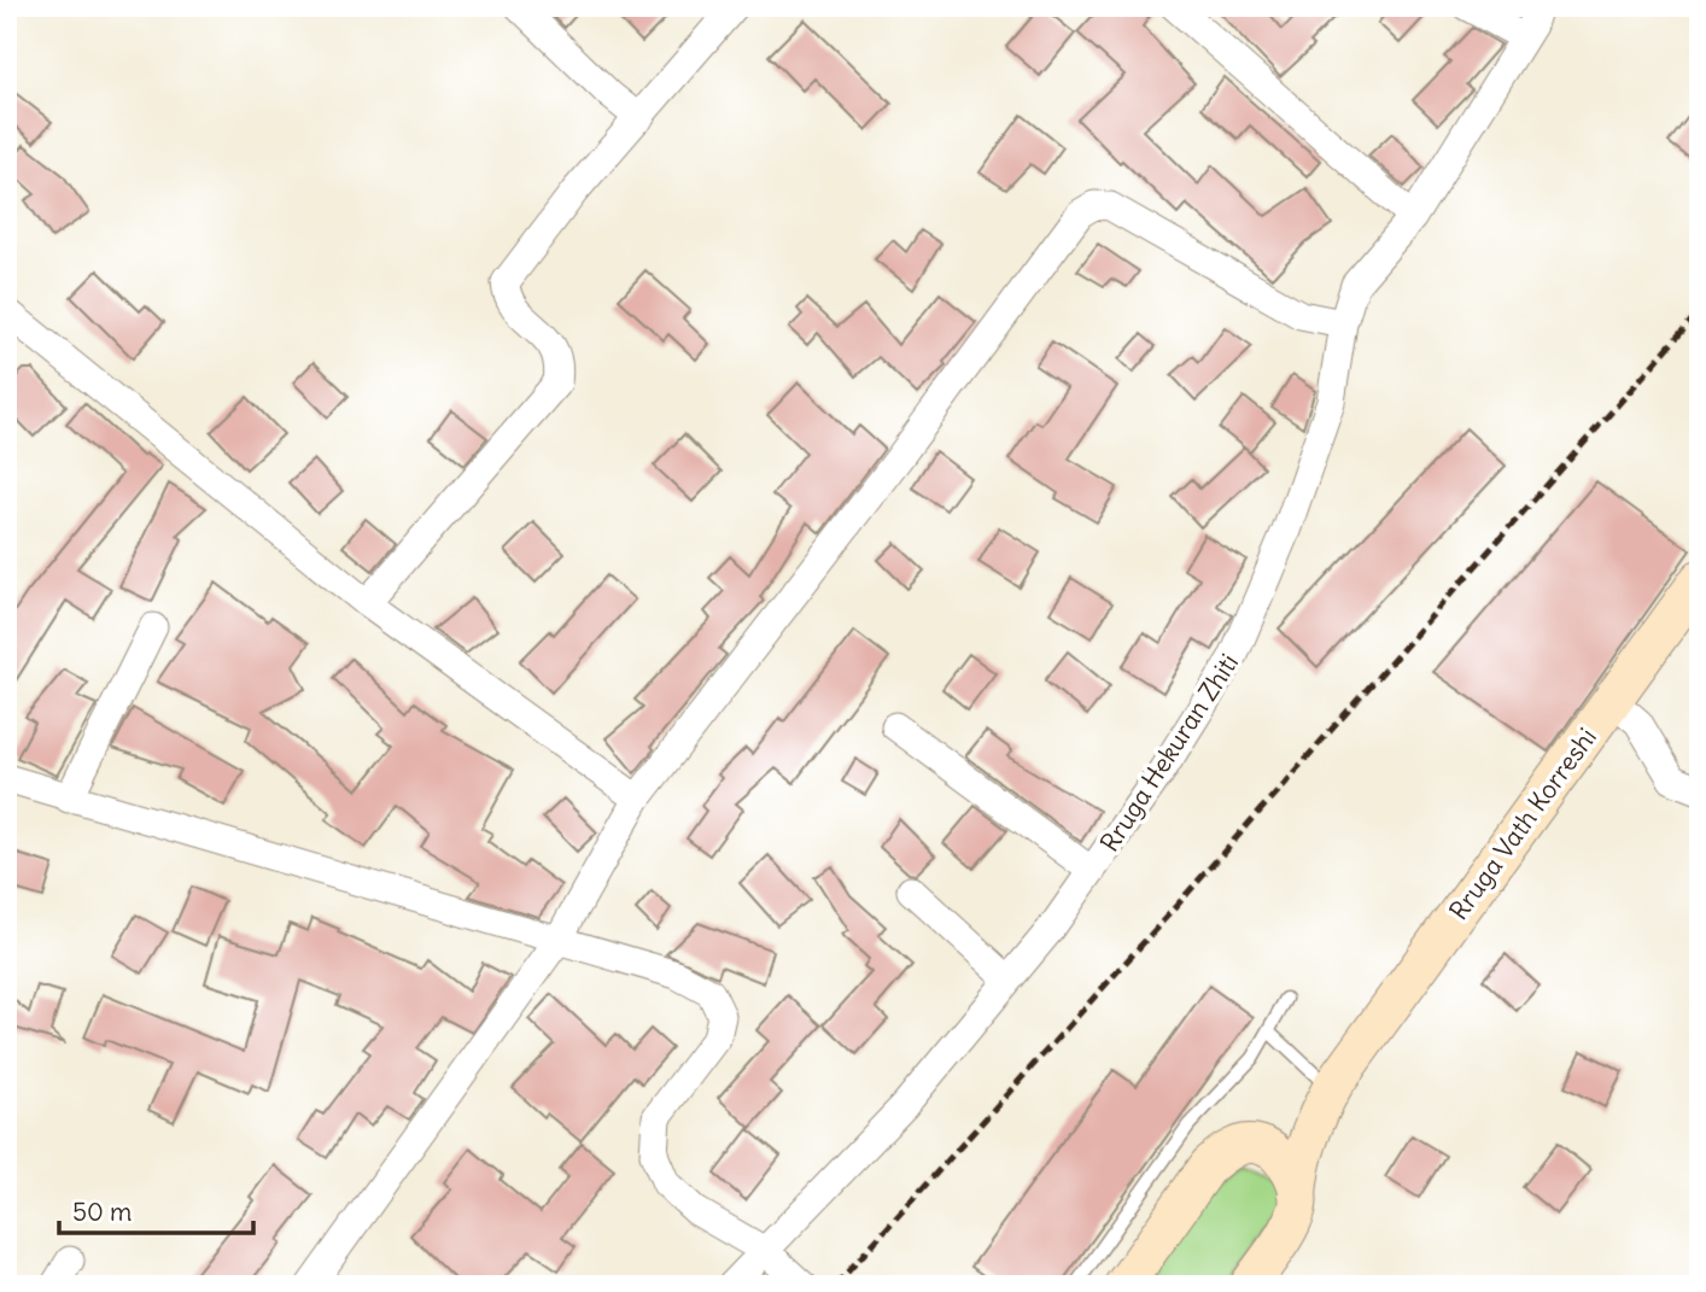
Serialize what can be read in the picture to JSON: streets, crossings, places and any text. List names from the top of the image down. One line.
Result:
{"streets":{"main road":["Rruga Vath Korreshi"],"street":["Rruga Hekuran Zhiti"]},"scale_bar":"50 m"}
